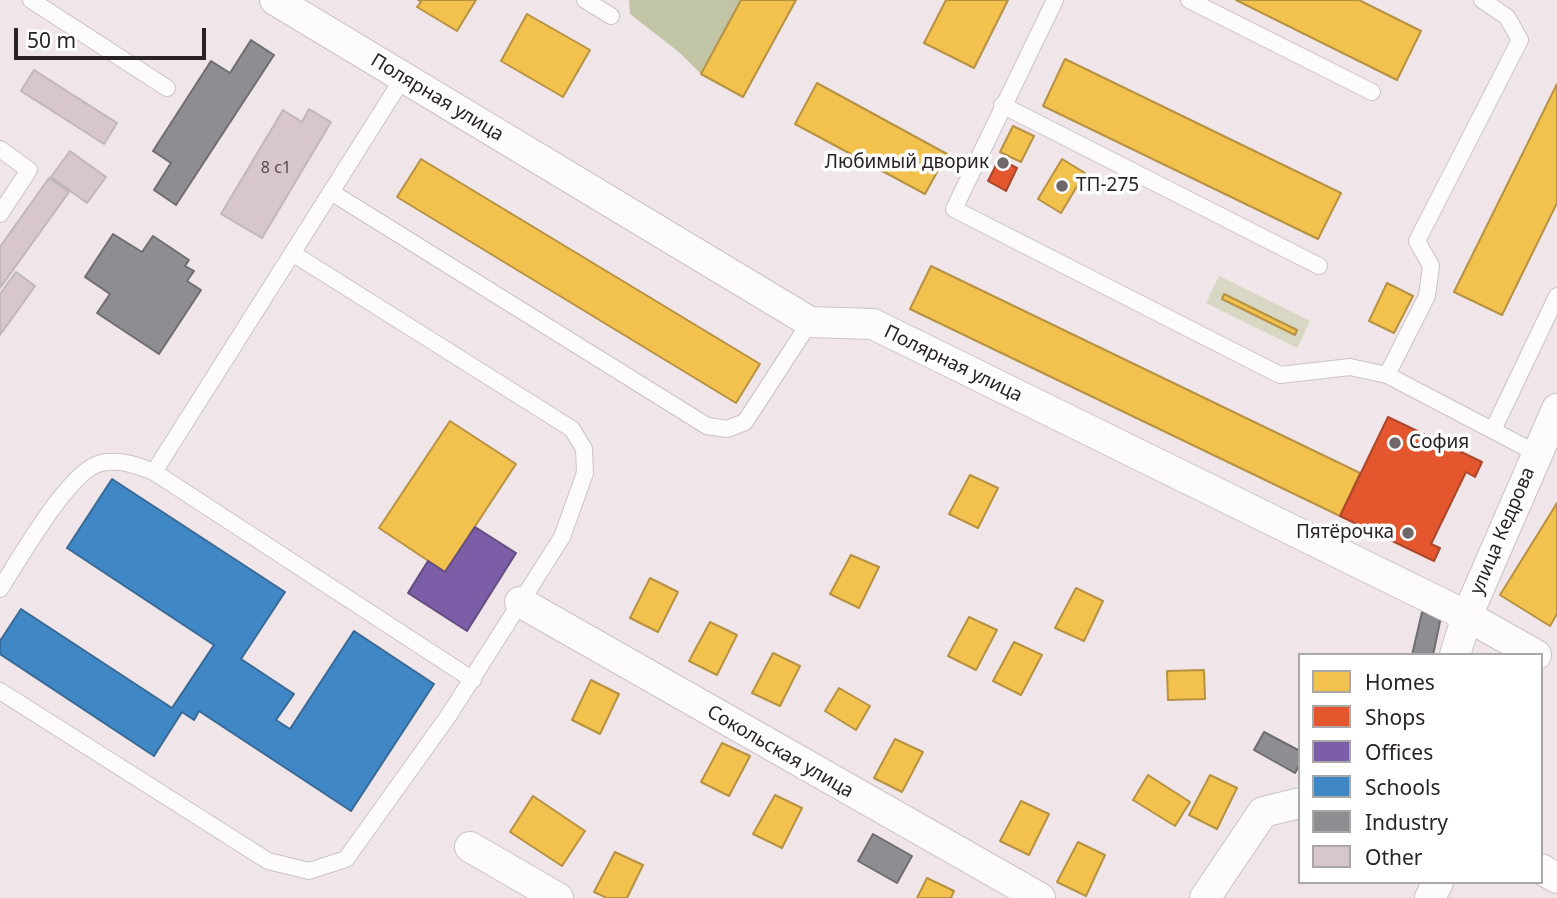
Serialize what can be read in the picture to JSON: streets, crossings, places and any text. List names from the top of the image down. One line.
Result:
{"streets":{"street":["Полярная улица","улица Кедрова","Сокольская улица"]},"crossings":[["Полярная улица","улица Кедрова"]],"places":["Любимый дворик","ТП-275","София","Пятёрочка"],"house_numbers":["8 с1"],"legend":["Homes","Shops","Offices","Schools","Industry","Other"],"scale_bar":"50 m"}
